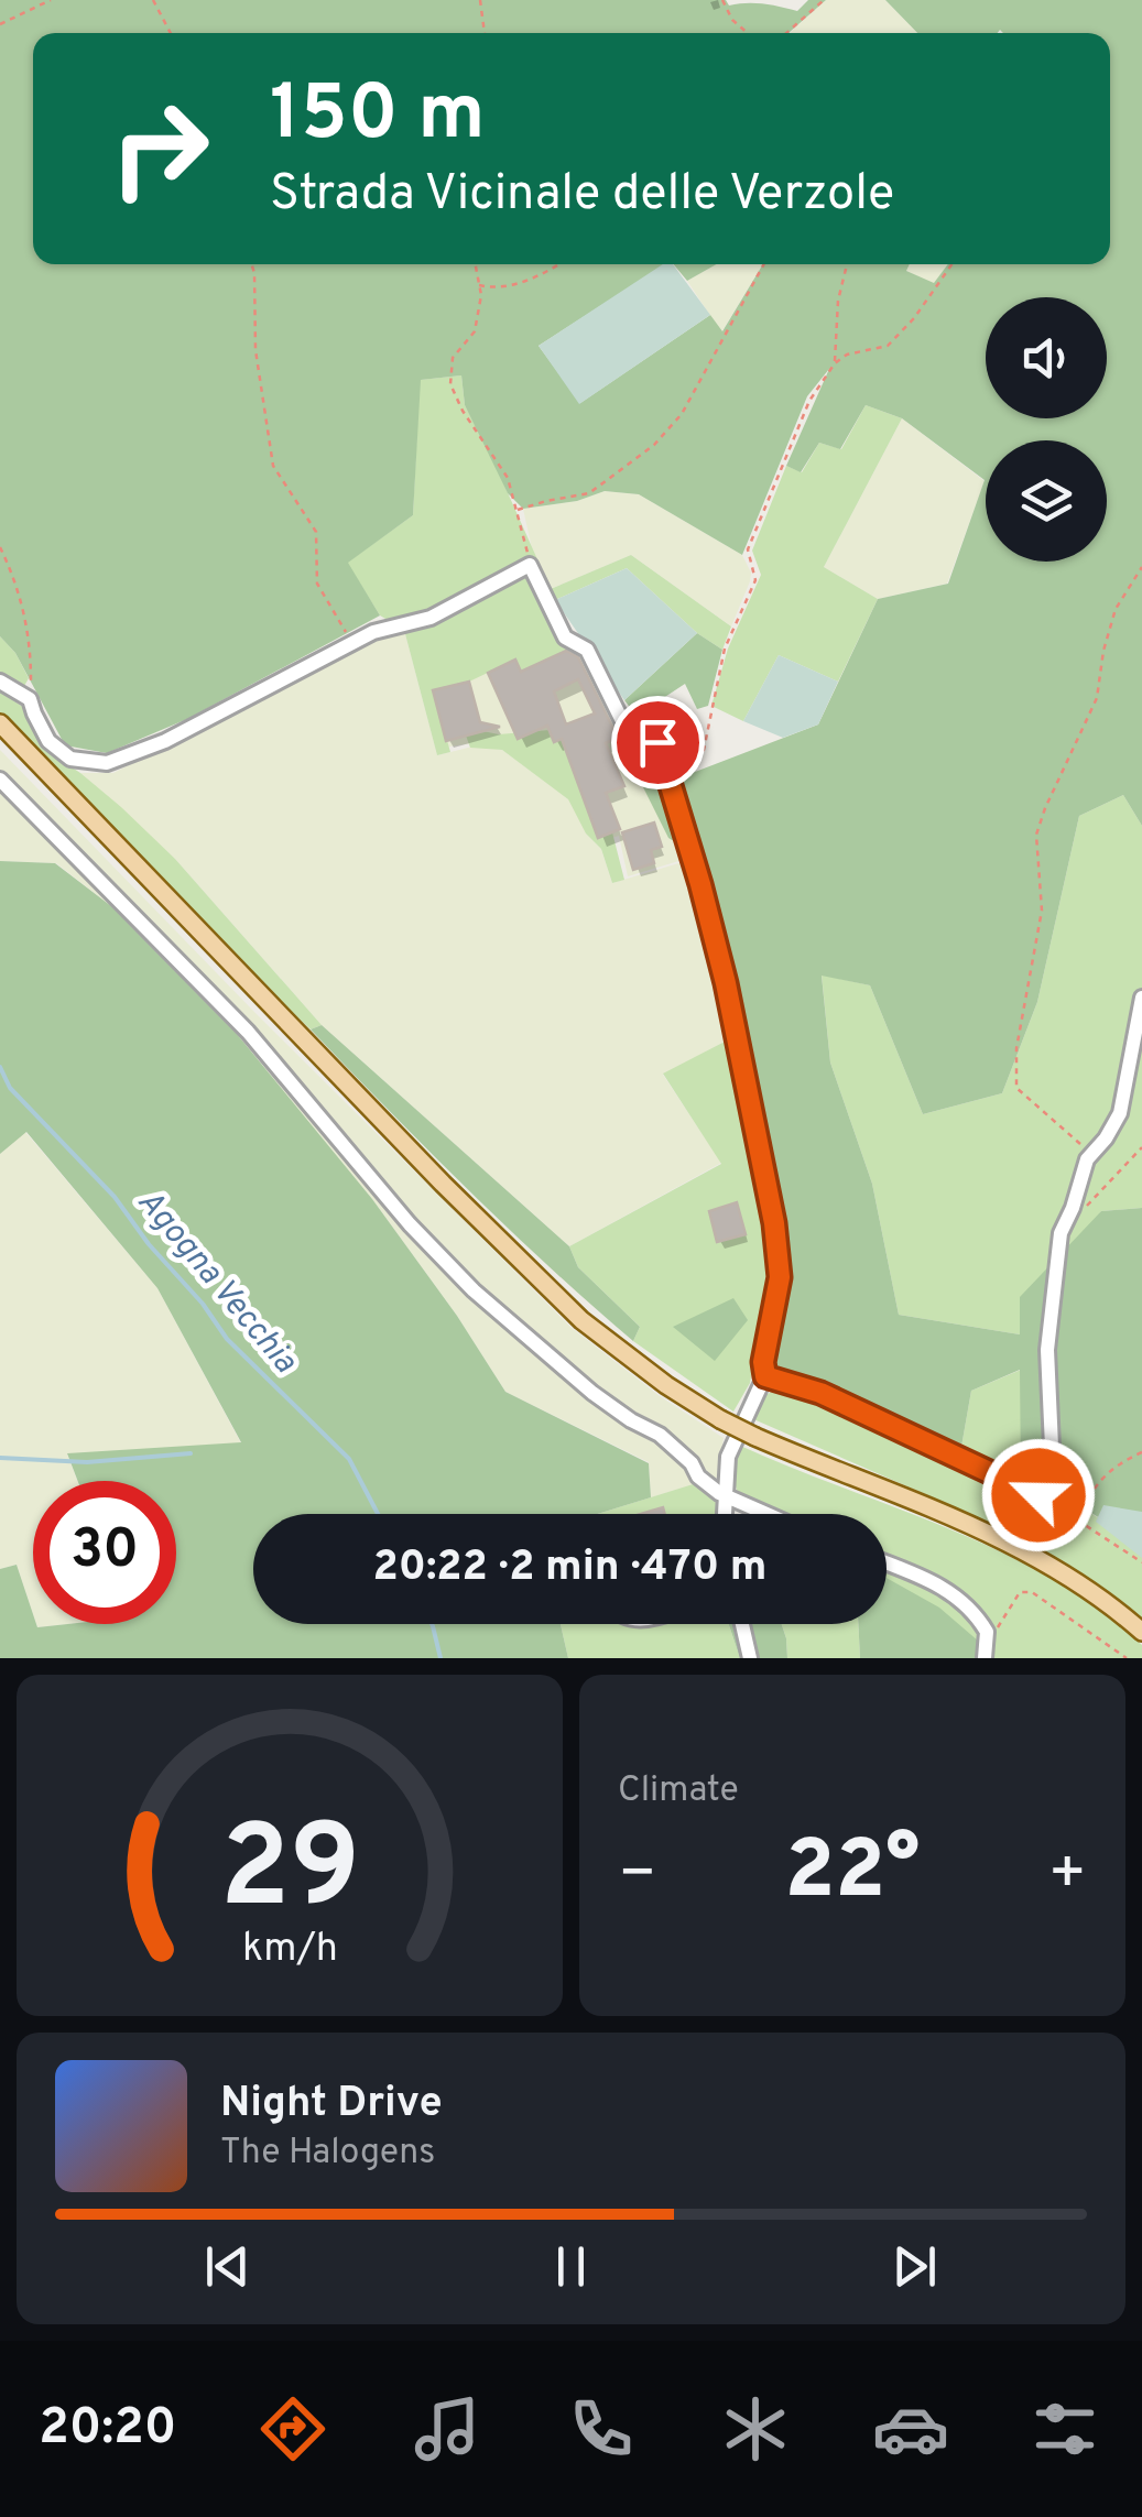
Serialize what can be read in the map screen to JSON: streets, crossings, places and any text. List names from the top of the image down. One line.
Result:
{"water":["Agogna Vecchia"],"page":{"turn":["150 m","Strada Vicinale delle Verzole"],"limit":"30","trip":"20:22 · 2 min · 470 m","tile":"Climate","heat":["−","22°","+"],"song":["Night Drive","The Halogens"],"tabs":"20:20","gauge":["29","km/h"]}}
